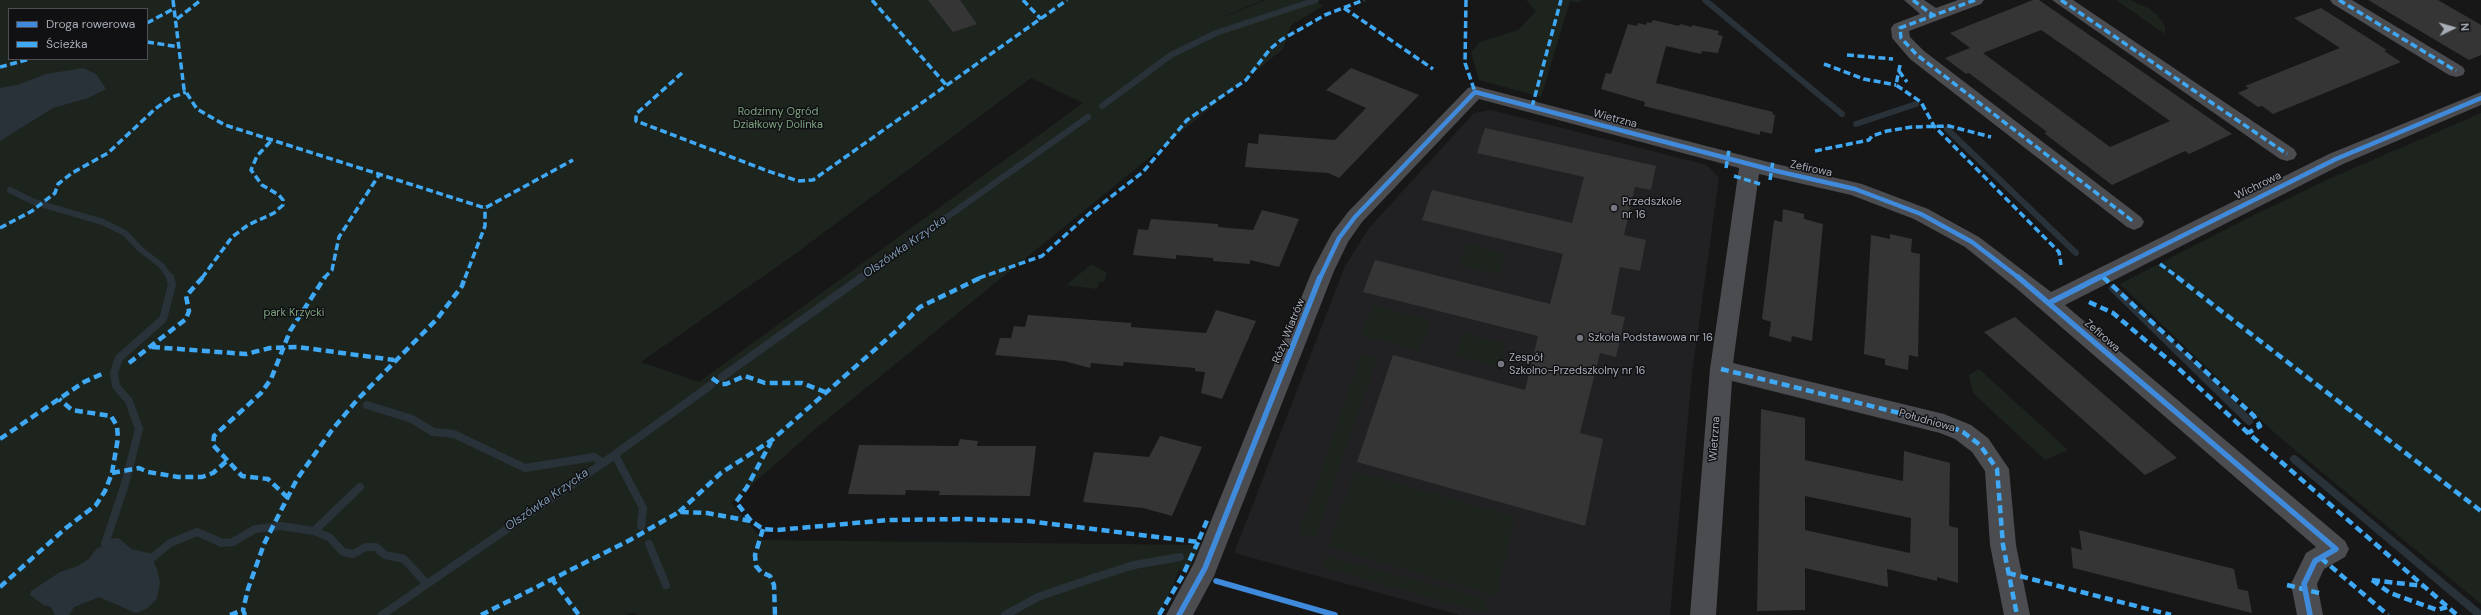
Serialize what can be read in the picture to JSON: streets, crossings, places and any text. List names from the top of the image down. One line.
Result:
{"streets":{"street":["Wietrzna","Zefirowa","Wichrowa","Róży Wiatrów","Południowa"]},"crossings":[["Wietrzna","Zefirowa"],["Wietrzna","Róży Wiatrów"],["Wietrzna","Południowa"],["Zefirowa","Wichrowa"]],"water":["Olszówka Krzycka"],"parks":["Rodzinny Ogród Działkowy Dolinka","park Krzycki"],"places":["Przedszkole nr 16","Szkoła Podstawowa nr 16","Zespół Szkolno-Przedszkolny nr 16"],"legend":["Droga rowerowa","Ścieżka"],"north":"right"}
